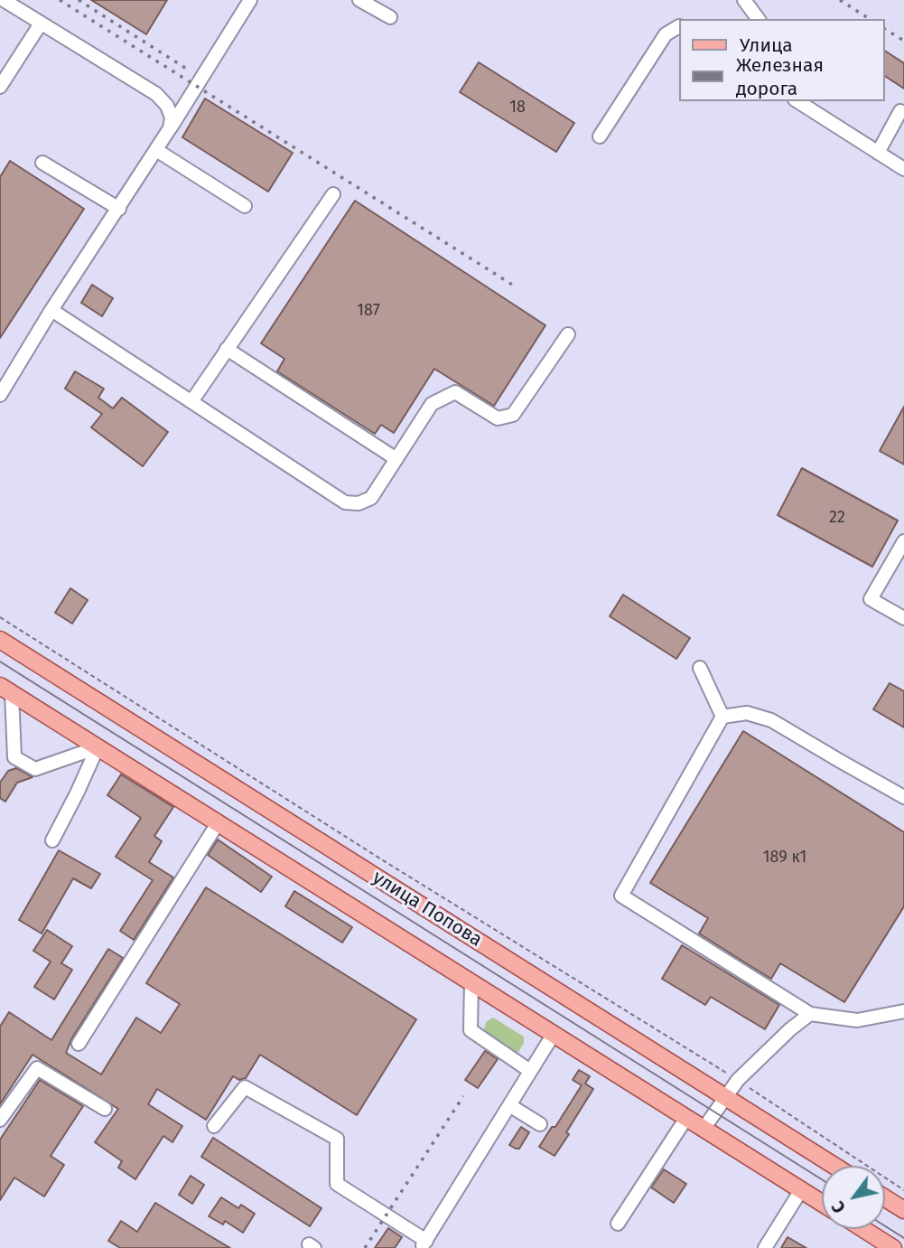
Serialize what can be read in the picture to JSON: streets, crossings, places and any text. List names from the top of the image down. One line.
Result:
{"streets":{"main road":["улица Попова"]},"house_numbers":["18","187","22","189 к1"],"legend":["Улица","Железная дорога"],"north":"bottom left"}
